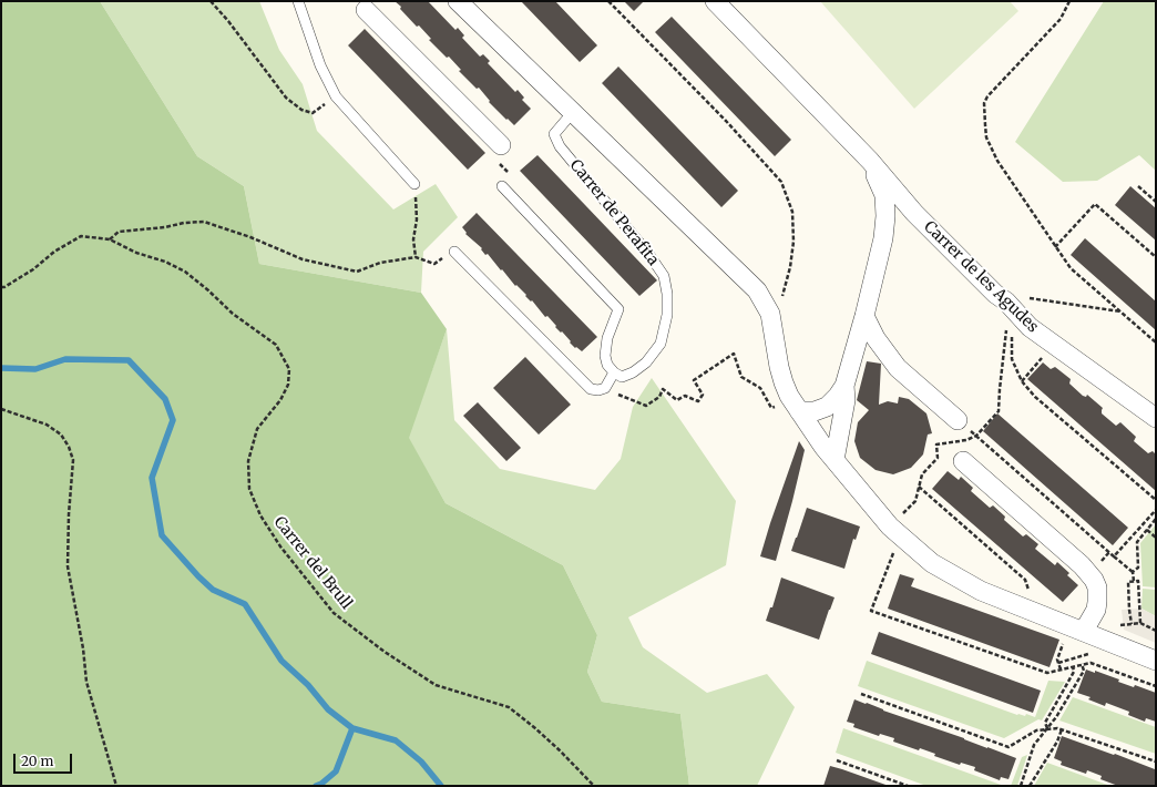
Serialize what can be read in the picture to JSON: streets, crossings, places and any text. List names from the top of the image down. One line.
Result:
{"streets":{"street":["Carrer de les Agudes"],"lane":["Carrer de Perafita"],"path":["Carrer del Brull"]},"scale_bar":"20 m"}
